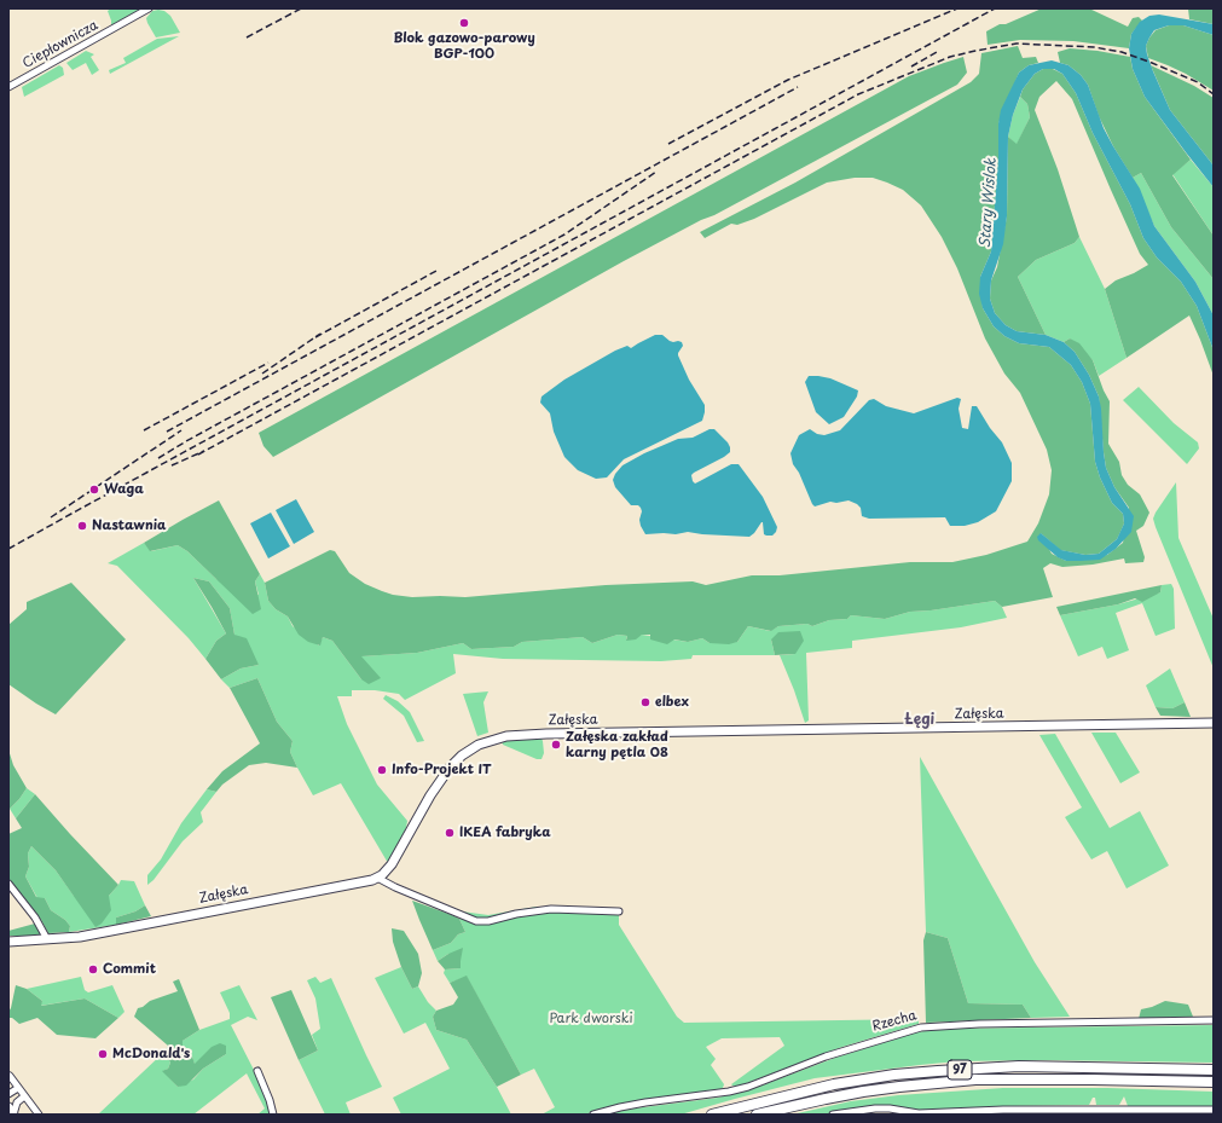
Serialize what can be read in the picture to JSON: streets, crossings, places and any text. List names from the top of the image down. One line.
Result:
{"streets":{"main road":["97"],"street":["Ciepłownicza","Załęska","Rzecha"]},"districts":["Łęgi"],"water":["Stary Wislok"],"parks":["Park dworski"],"places":["Blok gazowo-parowy BGP-100","Waga","Nastawnia","elbex","Załęska zakład karny pętla 08","Info-Projekt IT","IKEA fabryka","Commit","McDonald's"]}
